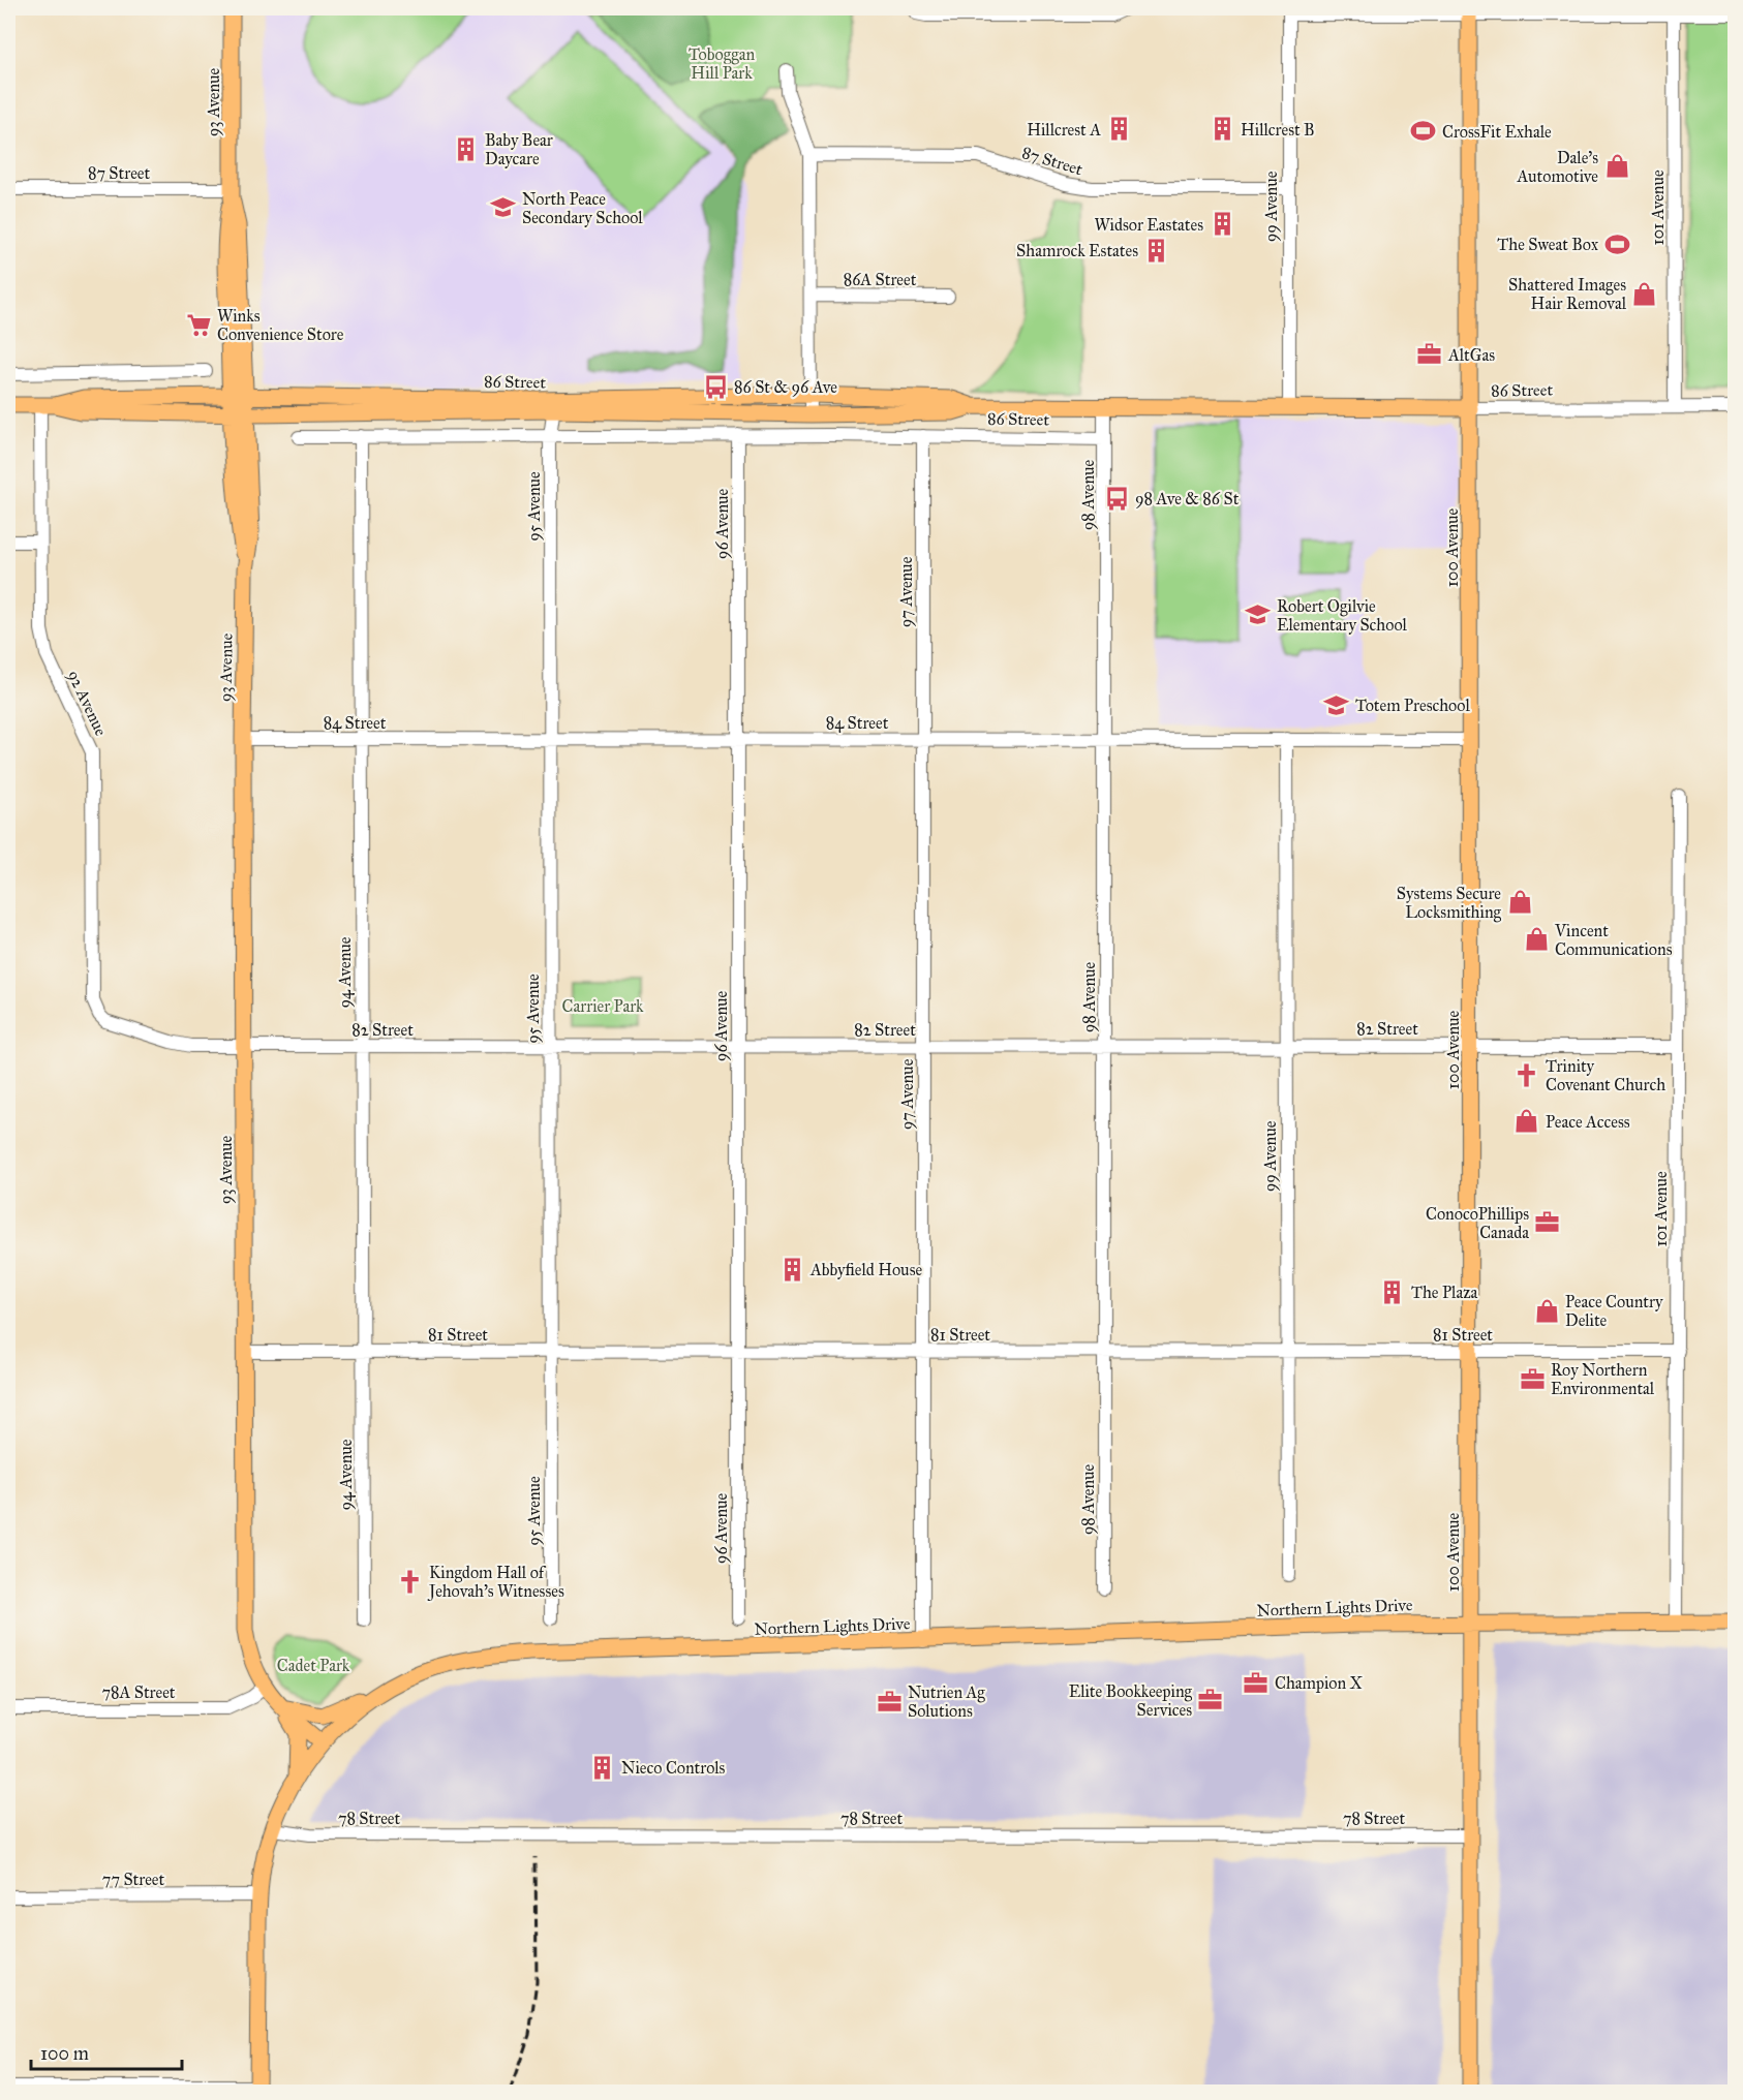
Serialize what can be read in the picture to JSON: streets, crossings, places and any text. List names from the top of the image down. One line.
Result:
{"streets":{"main road":["93 Avenue","86 Street","100 Avenue","Northern Lights Drive"],"street":["87 Street","99 Avenue","101 Avenue","86A Street","98 Avenue","95 Avenue","96 Avenue","97 Avenue","92 Avenue","84 Street","94 Avenue","82 Street","81 Street","78A Street","78 Street","77 Street"]},"crossings":[["93 Avenue","87 Street"],["93 Avenue","86 Street"],["93 Avenue","84 Street"],["93 Avenue","82 Street"],["93 Avenue","81 Street"],["93 Avenue","Northern Lights Drive"],["93 Avenue","78A Street"],["87 Street","99 Avenue"],["99 Avenue","86 Street"],["99 Avenue","84 Street"],["99 Avenue","82 Street"],["99 Avenue","81 Street"],["101 Avenue","86 Street"],["101 Avenue","82 Street"],["101 Avenue","81 Street"],["101 Avenue","Northern Lights Drive"],["86 Street","98 Avenue"],["86 Street","95 Avenue"],["86 Street","96 Avenue"],["86 Street","100 Avenue"],["86 Street","97 Avenue"],["86 Street","92 Avenue"],["86 Street","94 Avenue"],["98 Avenue","84 Street"],["98 Avenue","82 Street"],["98 Avenue","81 Street"],["95 Avenue","84 Street"],["95 Avenue","82 Street"],["95 Avenue","81 Street"],["96 Avenue","84 Street"],["96 Avenue","82 Street"],["96 Avenue","81 Street"],["100 Avenue","84 Street"],["100 Avenue","82 Street"],["100 Avenue","81 Street"],["100 Avenue","Northern Lights Drive"],["100 Avenue","78 Street"],["97 Avenue","84 Street"],["97 Avenue","82 Street"],["97 Avenue","81 Street"],["97 Avenue","Northern Lights Drive"],["92 Avenue","82 Street"],["84 Street","94 Avenue"],["94 Avenue","82 Street"],["94 Avenue","81 Street"],["Northern Lights Drive","78 Street"],["Northern Lights Drive","77 Street"]],"parks":["Toboggan Hill Park","Carrier Park","Cadet Park"],"places":{"building":["Hillcrest A","Hillcrest B","Baby Bear Daycare","Widsor Eastates","Shamrock Estates","Abbyfield House","The Plaza","Nieco Controls"],"sports":["CrossFit Exhale","The Sweat Box"],"shop":["Dale's Automotive","Shattered Images Hair Removal","Systems Secure Locksmithing","Vincent Communications","Peace Access","Peace Country Delite"],"school or university":["North Peace Secondary School","Robert Ogilvie Elementary School","Totem Preschool"],"supermarket":["Winks Convenience Store"],"office":["AltGas","ConocoPhillips Canada","Roy Northern Environmental","Champion X","Elite Bookkeeping Services","Nutrien Ag Solutions"],"bus stop":["86 St & 96 Ave","98 Ave & 86 St"],"church":["Trinity Covenant Church","Kingdom Hall of Jehovah's Witnesses"]},"scale_bar":"100 m"}
